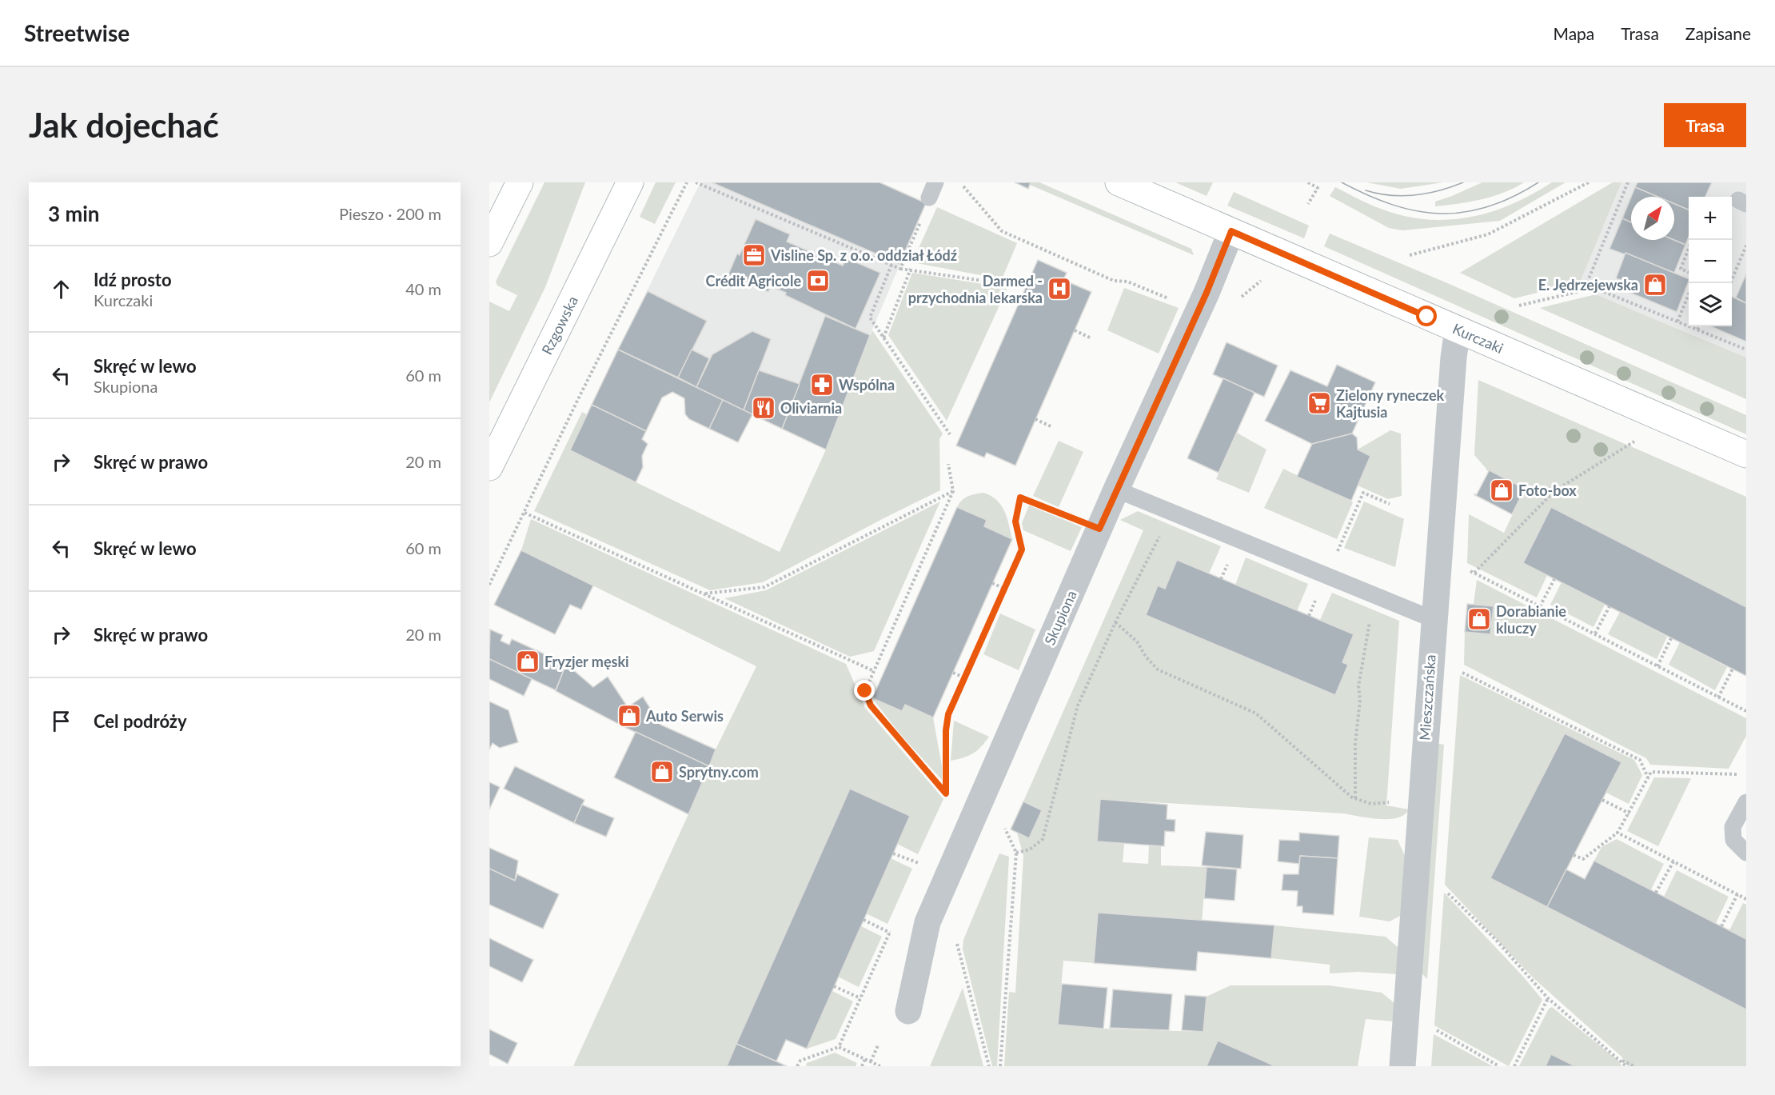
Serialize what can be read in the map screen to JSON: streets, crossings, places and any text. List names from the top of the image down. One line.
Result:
{"streets":{"street":["Rzgowska","Kurczaki","Skupiona","Mieszczańska"]},"crossings":[["Kurczaki","Skupiona"],["Kurczaki","Mieszczańska"]],"places":{"office":["Visline Sp. z o.o. oddział Łódź"],"bank":["Crédit Agricole"],"shop":["E. Jędrzejewska","Foto-box","Dorabianie kluczy","Fryzjer męski","Auto Serwis","Sprytny.com"],"hospital":["Darmed - przychodnia lekarska"],"pharmacy":["Wspólna"],"supermarket":["Zielony ryneczek Kajtusia"],"restaurant":["Oliviarnia"]},"north":"top right","page":{"header":"Streetwise","nav":["Mapa","Trasa","Zapisane"],"buttons":"Trasa","title":"Jak dojechać","heading":["3 min","Pieszo · 200 m"],"map_buttons":["+","−"],"list":[["Idź prosto","Kurczaki","40 m"],["Skręć w lewo","Skupiona","60 m"],["Skręć w prawo","20 m"],["Skręć w lewo","60 m"],["Skręć w prawo","20 m"],"Cel podróży"]}}
